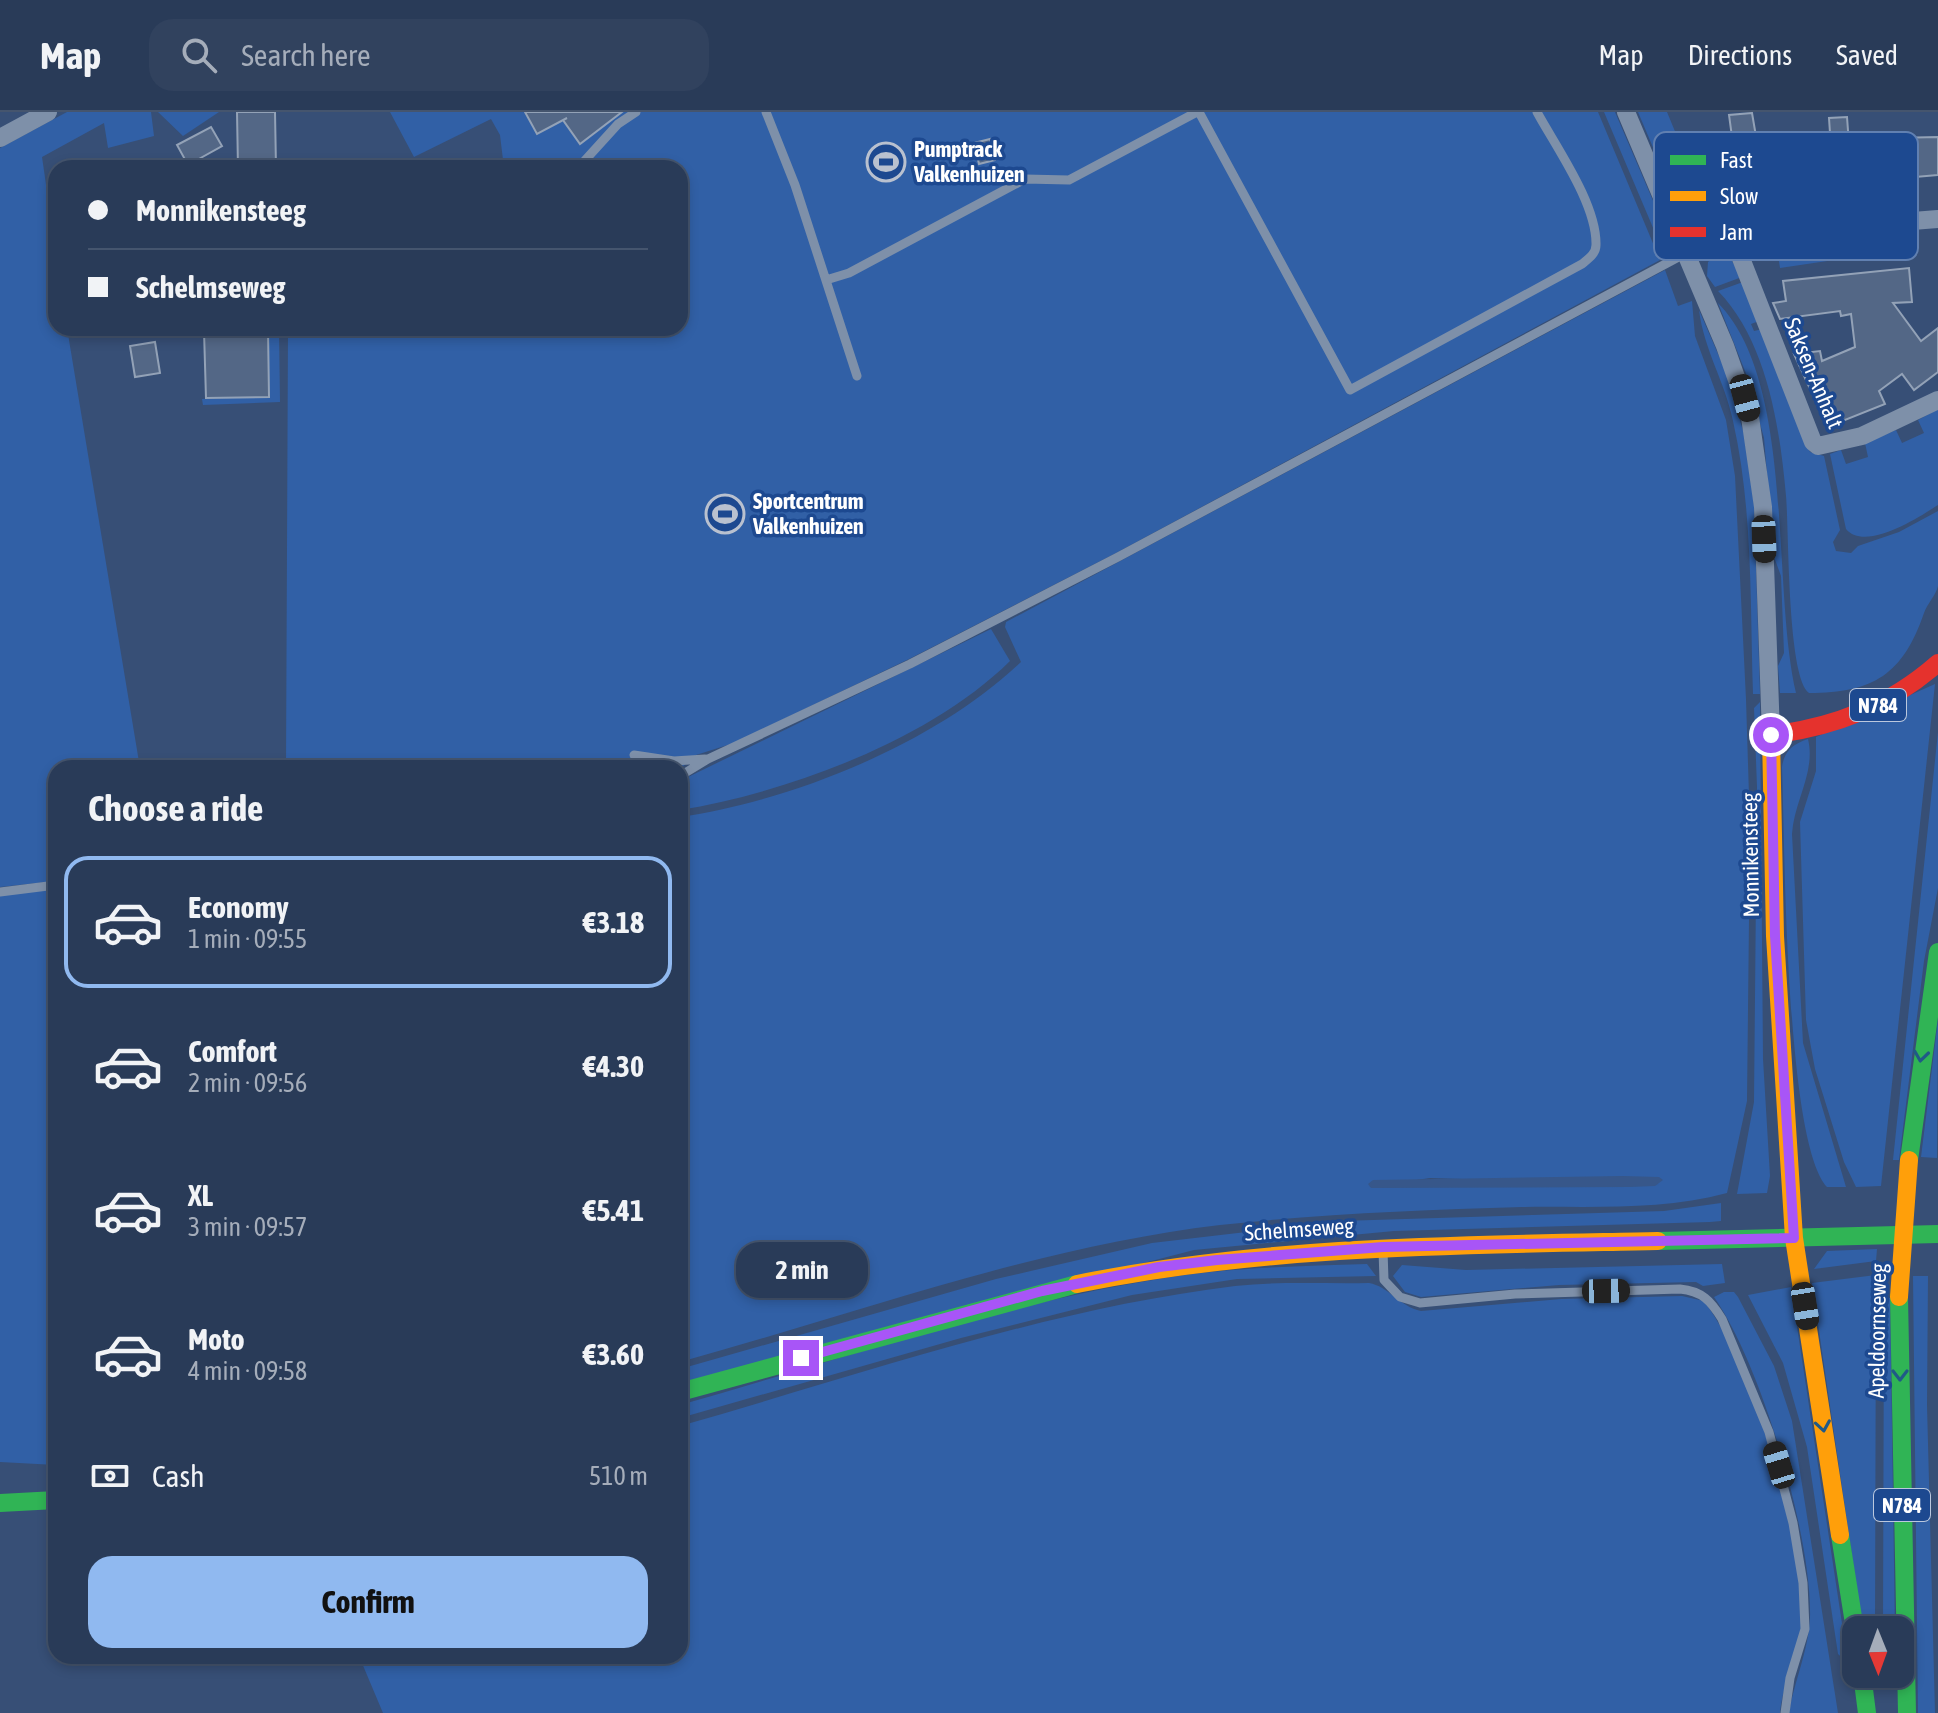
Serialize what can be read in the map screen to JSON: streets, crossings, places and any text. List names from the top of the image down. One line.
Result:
{"streets":{"main road":["N784","Monnikensteeg","Schelmseweg","Apeldoornseweg"],"street":["Saksen-Anhalt"]},"crossings":[["N784","Monnikensteeg"],["Monnikensteeg","Schelmseweg"]],"one_way":["Apeldoornseweg"],"places":{"sports":["Pumptrack Valkenhuizen","Sportcentrum Valkenhuizen"]},"legend":["Fast","Slow","Jam"],"north":"bottom","page":{"header":"Map","search":"Search here","nav":["Map","Directions","Saved"],"banner":["Monnikensteeg","Schelmseweg"],"heading":"Choose a ride","list":[{"name":"Economy","note":"1 min · 09:55","value":"€3.18"},{"name":"Comfort","note":"2 min · 09:56","value":"€4.30"},{"name":"XL","note":"3 min · 09:57","value":"€5.41"},{"name":"Moto","note":"4 min · 09:58","value":"€3.60"}],"bubble":"2 min","pay":["Cash","510 m"],"buttons":"Confirm"}}
